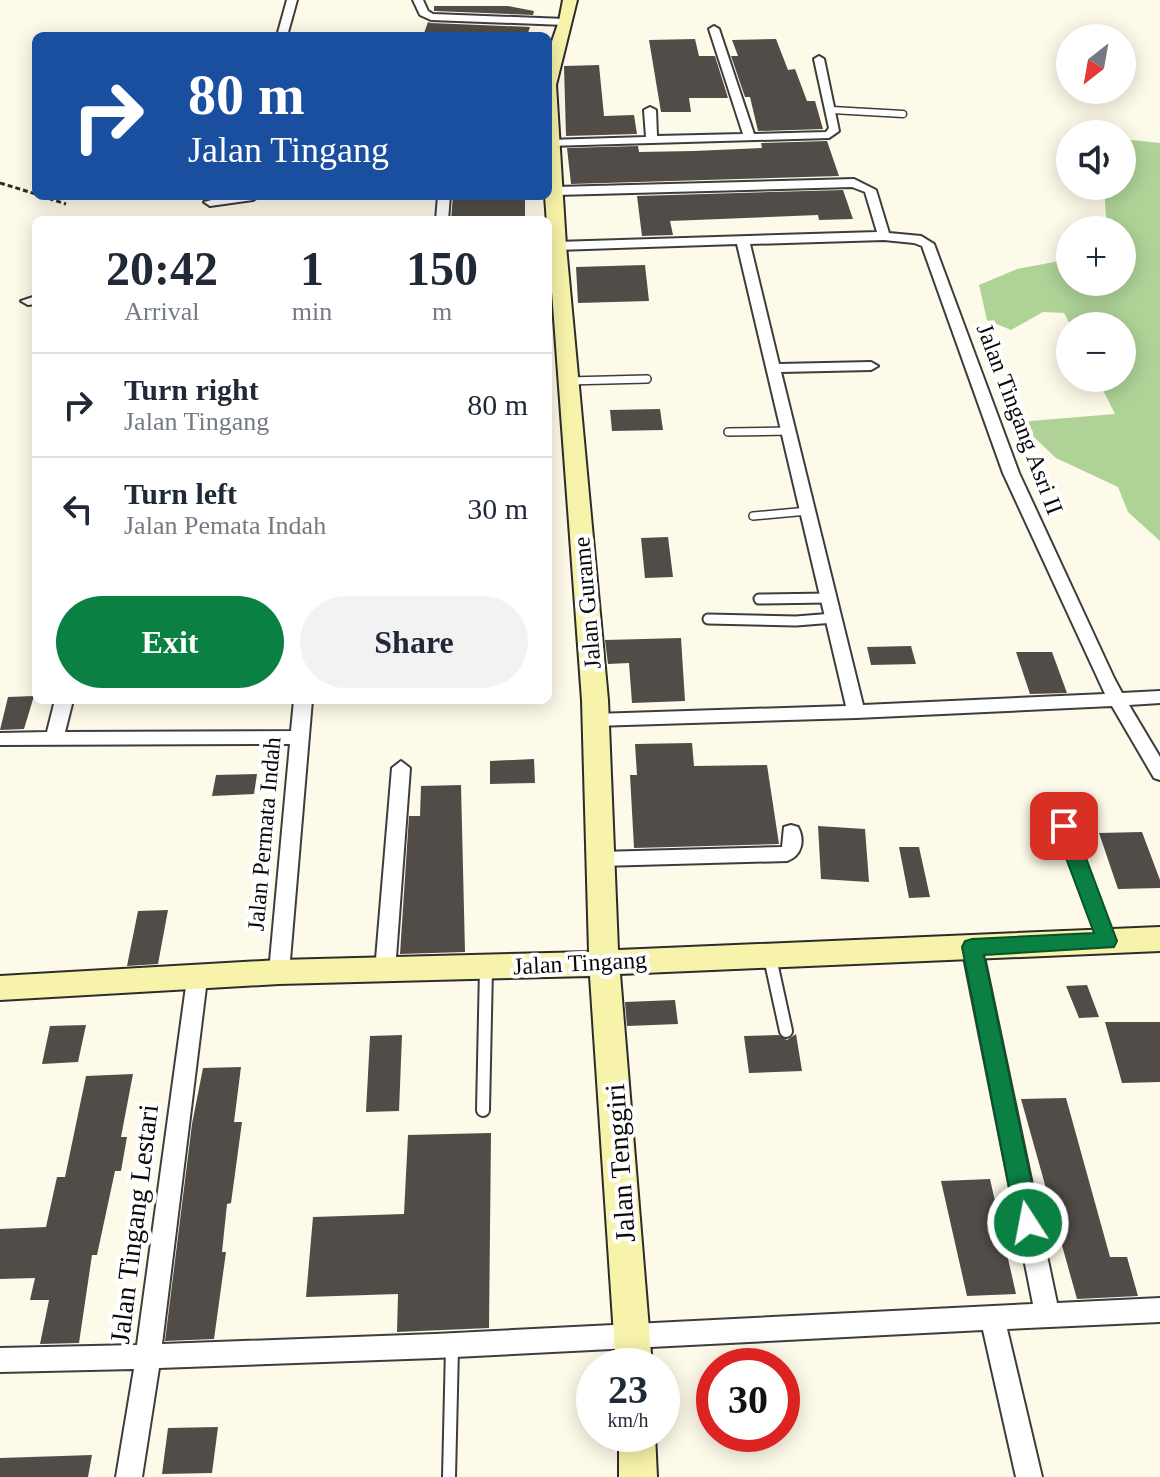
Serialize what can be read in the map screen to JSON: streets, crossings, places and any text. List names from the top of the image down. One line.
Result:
{"streets":{"street":["Jalan Tingang Asri II","Jalan Gurame","Jalan Permata Indah","Jalan Tingang","Jalan Tenggiri","Jalan Tingang Lestari"]},"crossings":[["Jalan Tingang Asri II","Jalan Gurame"],["Jalan Gurame","Jalan Tingang"],["Jalan Gurame","Jalan Tenggiri"],["Jalan Permata Indah","Jalan Tingang"],["Jalan Tingang","Jalan Tenggiri"],["Jalan Tingang","Jalan Tingang Lestari"]],"north":"bottom left","page":{"map_buttons":["+","−"],"turn":["80 m","Jalan Tingang"],"eta":["20:42","Arrival","1","min","150","m"],"list":[{"name":"Turn right","note":"Jalan Tingang","value":"80 m"},{"name":"Turn left","note":"Jalan Pemata Indah","value":"30 m"}],"buttons":["Exit","Share"],"speed":"23 km/h","limit":"30"}}
